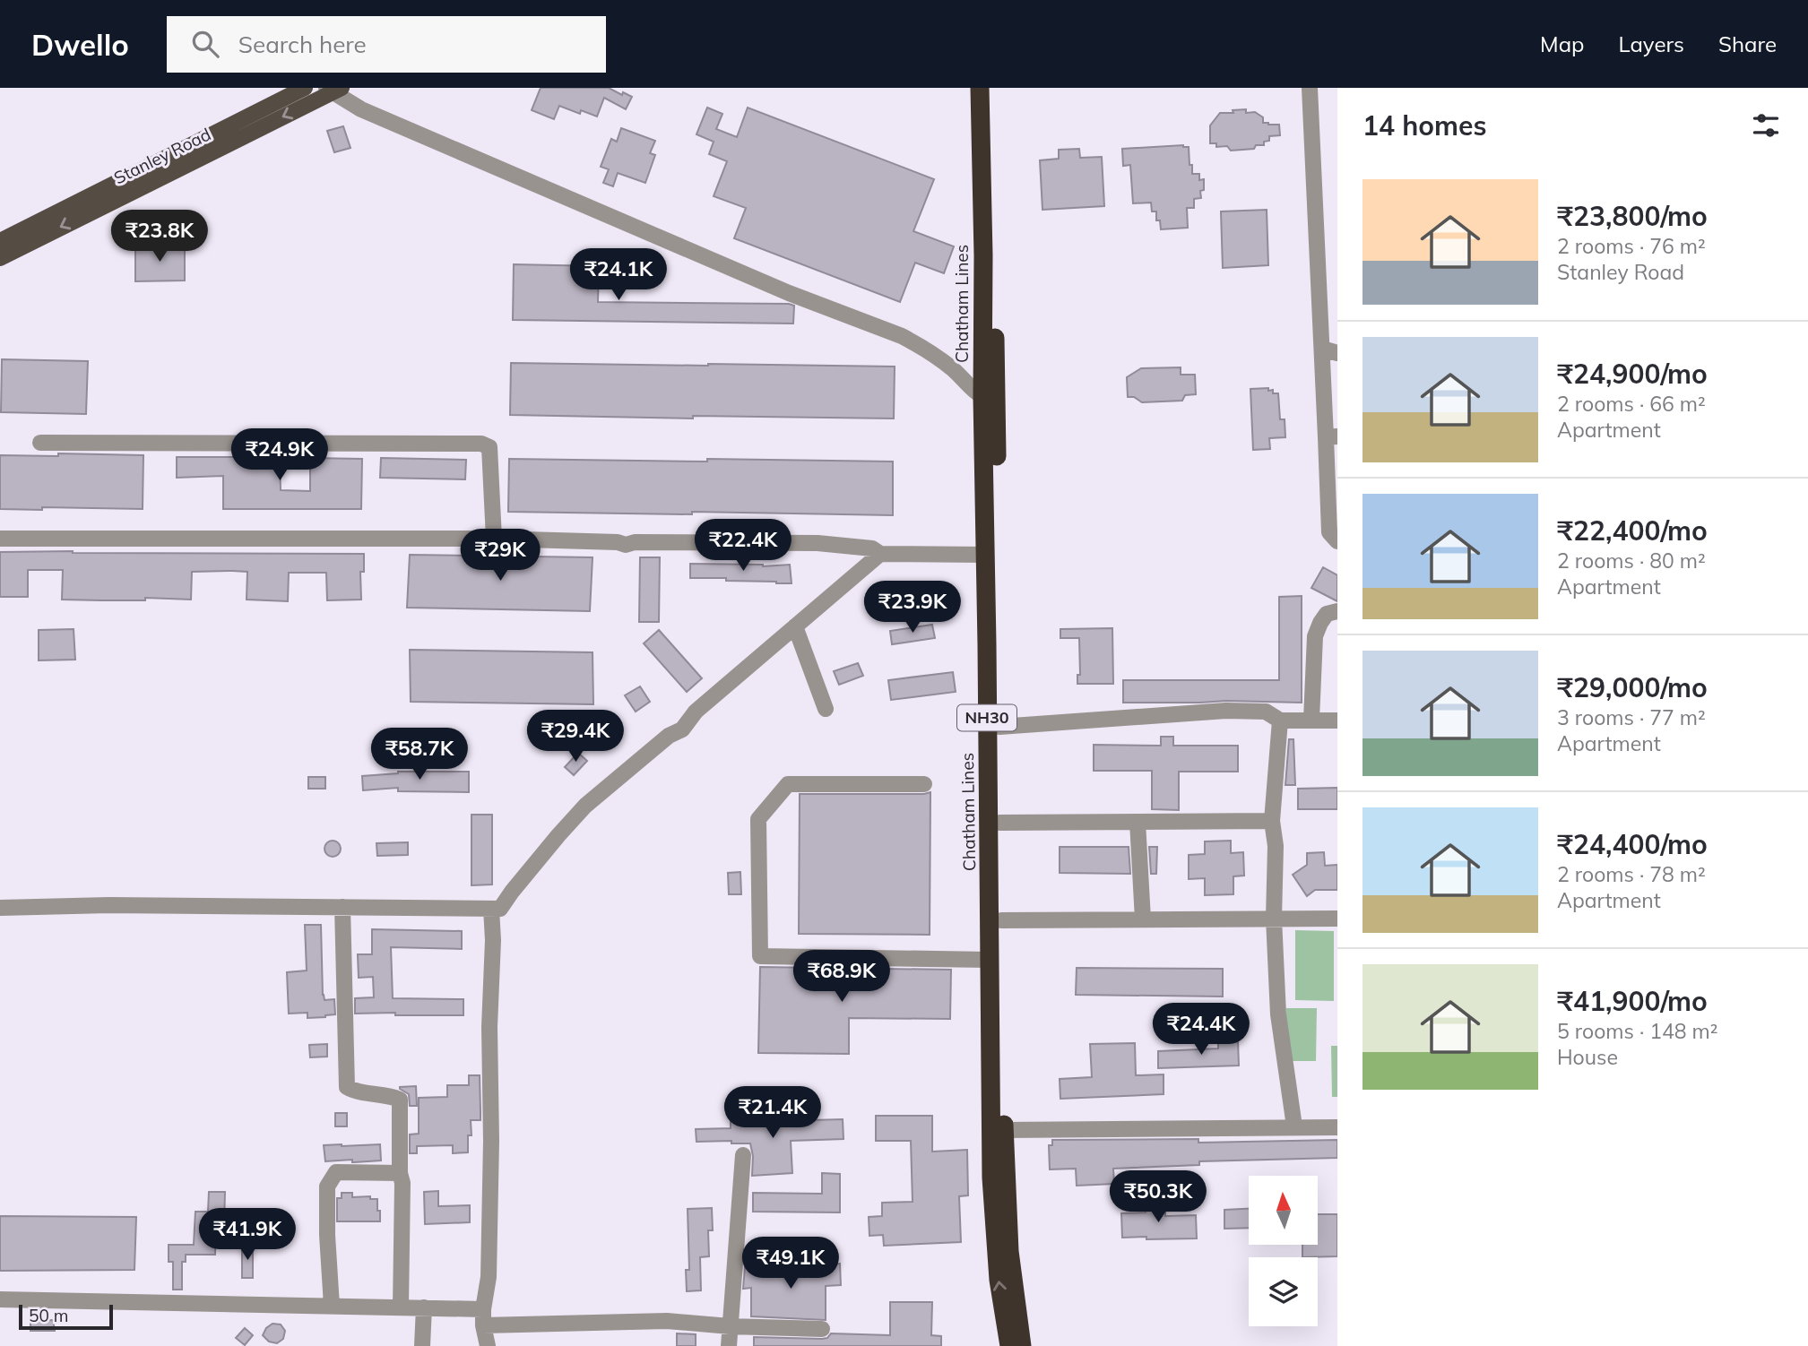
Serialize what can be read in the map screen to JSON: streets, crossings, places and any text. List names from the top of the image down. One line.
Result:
{"streets":{"highway":["Chatham Lines","NH30"],"main road":["Stanley Road"]},"scale_bar":"50 m","north":"top","page":{"header":"Dwello","search":"Search here","nav":["Map","Layers","Share"],"heading":"14 homes","list":[{"name":"₹23,800/mo","note":"2 rooms · 76 m² · Stanley Road"},{"name":"₹24,900/mo","note":"2 rooms · 66 m² · Apartment"},{"name":"₹22,400/mo","note":"2 rooms · 80 m² · Apartment"},{"name":"₹29,000/mo","note":"3 rooms · 77 m² · Apartment"},{"name":"₹24,400/mo","note":"2 rooms · 78 m² · Apartment"},{"name":"₹41,900/mo","note":"5 rooms · 148 m² · House"}],"price":["₹23.8K","₹24.1K","₹24.9K","₹22.4K","₹29K","₹23.9K","₹29.4K","₹58.7K","₹68.9K","₹24.4K","₹21.4K","₹50.3K","₹41.9K","₹49.1K"],"scale":"50 m"}}
